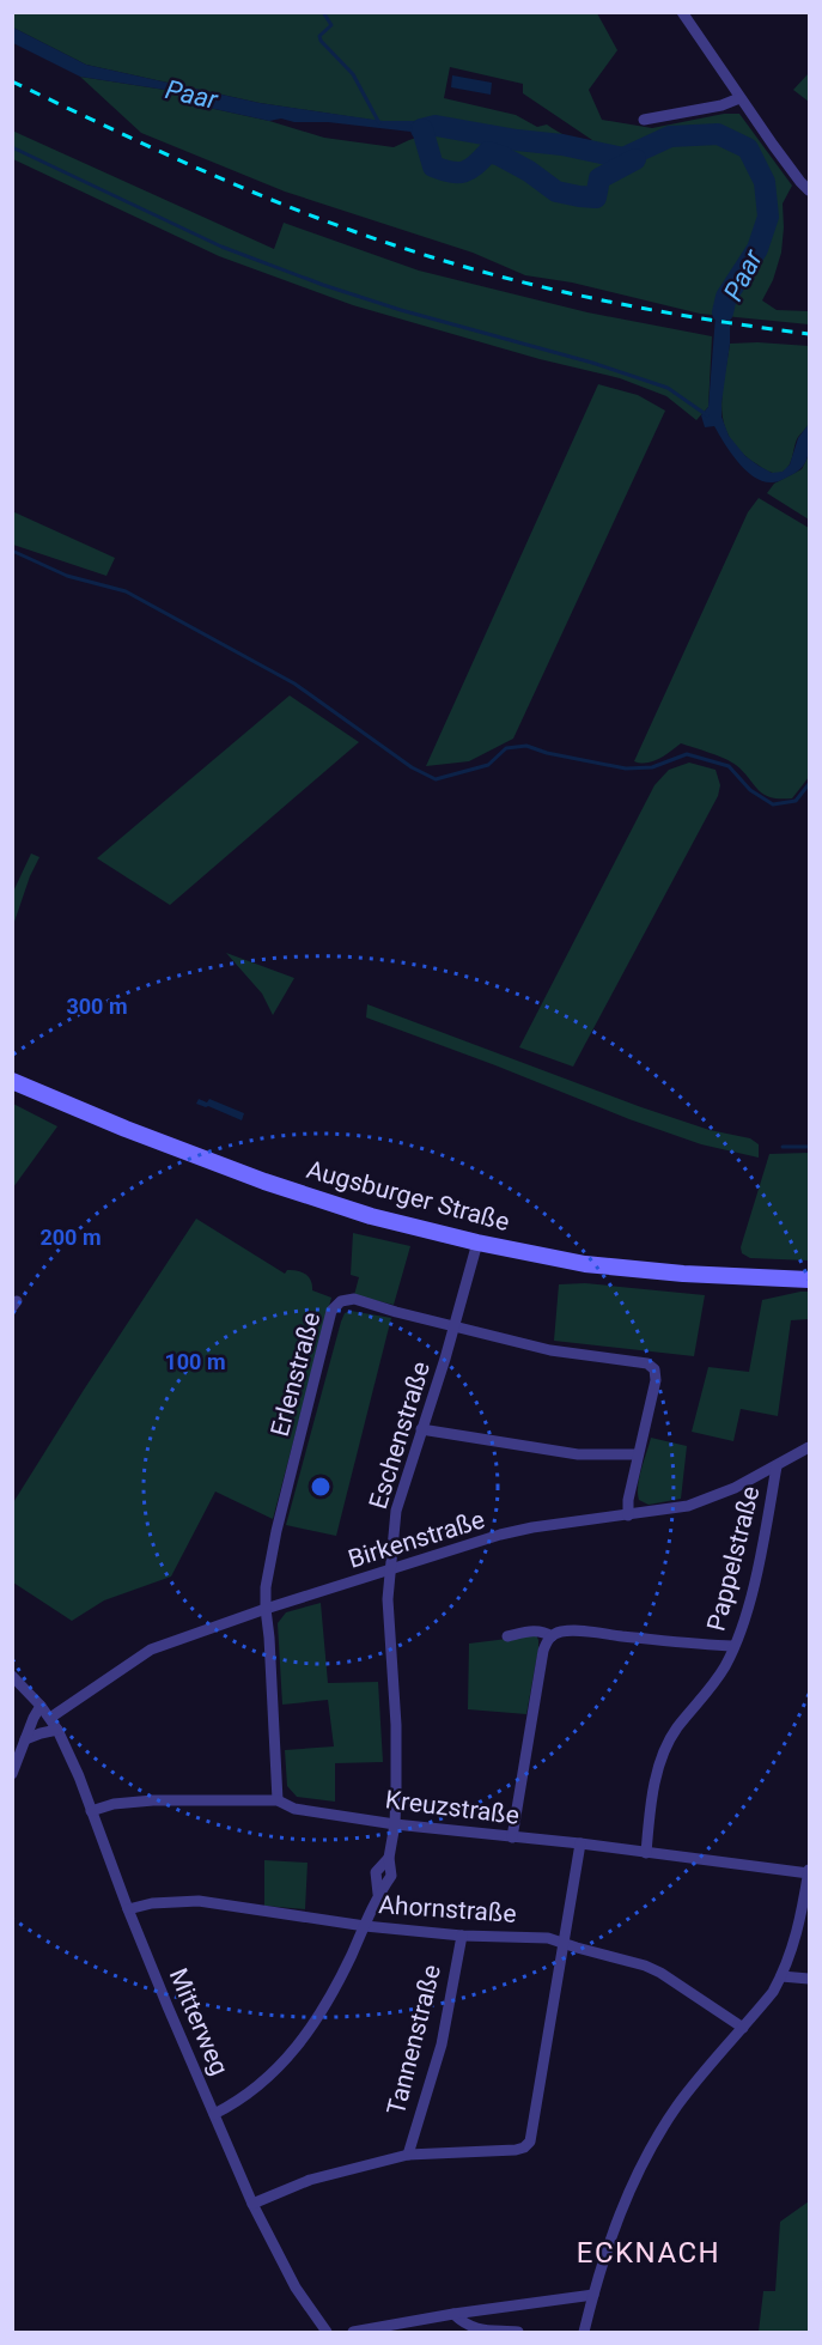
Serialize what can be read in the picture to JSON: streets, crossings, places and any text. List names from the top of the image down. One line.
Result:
{"streets":{"main road":["Augsburger Straße"],"street":["Erlenstraße","Eschenstraße","Birkenstraße","Pappelstraße","Kreuzstraße","Ahornstraße","Mitterweg","Tannenstraße"]},"crossings":[["Augsburger Straße","Eschenstraße"],["Erlenstraße","Eschenstraße"],["Erlenstraße","Birkenstraße"],["Erlenstraße","Kreuzstraße"],["Eschenstraße","Birkenstraße"],["Eschenstraße","Kreuzstraße"],["Eschenstraße","Ahornstraße"],["Eschenstraße","Mitterweg"],["Birkenstraße","Pappelstraße"],["Birkenstraße","Mitterweg"],["Pappelstraße","Kreuzstraße"],["Kreuzstraße","Mitterweg"],["Ahornstraße","Mitterweg"],["Ahornstraße","Tannenstraße"]],"districts":["ECKNACH"],"water":["Paar"],"rings":["300 m","200 m","100 m"]}
